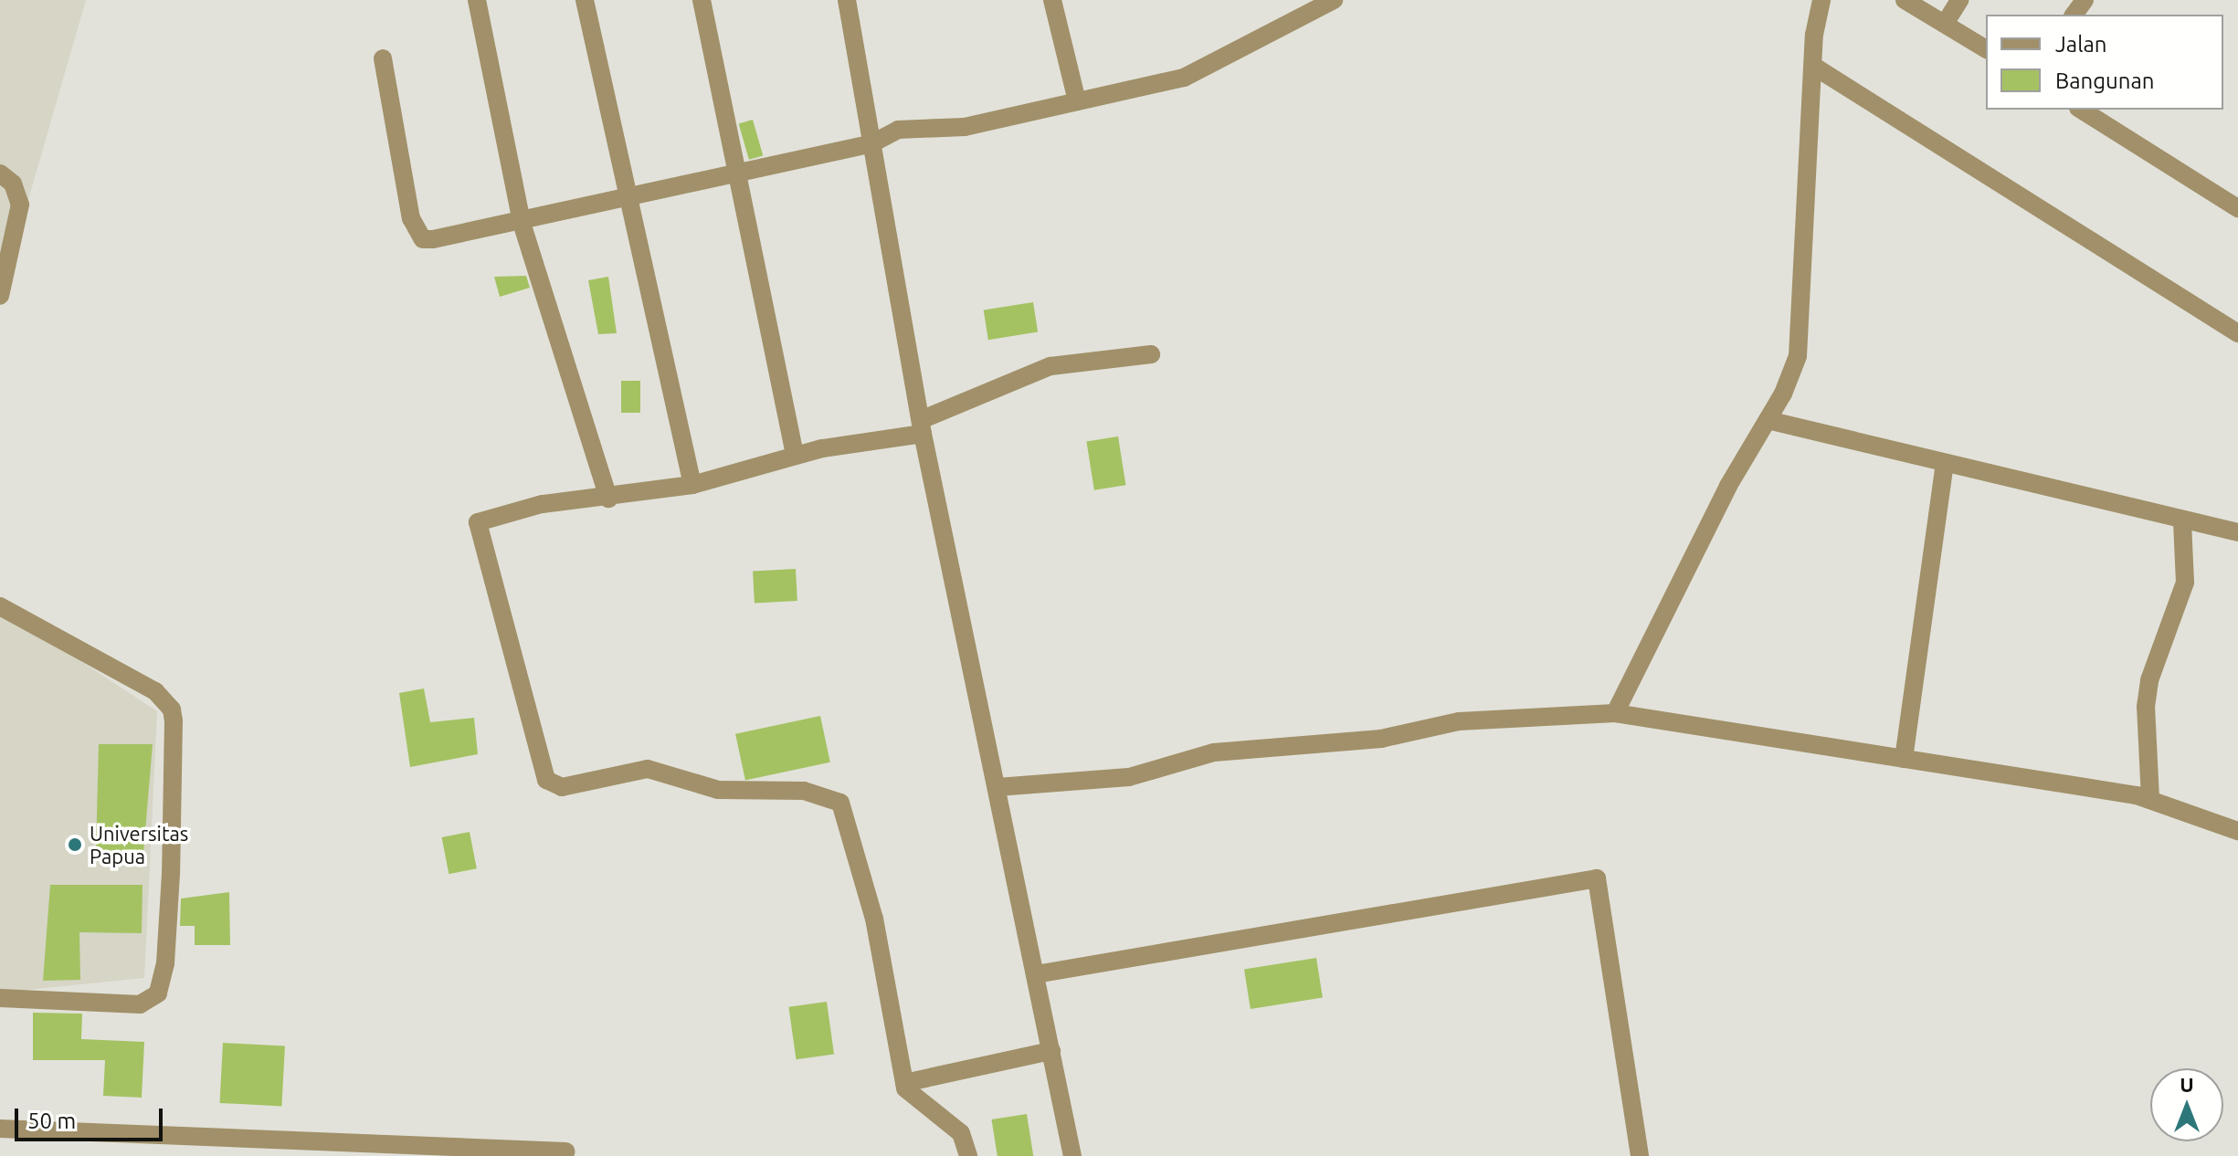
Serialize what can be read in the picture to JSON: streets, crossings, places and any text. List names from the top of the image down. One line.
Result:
{"places":["Universitas Papua"],"legend":["Jalan","Bangunan"],"scale_bar":"50 m","north":"top"}
